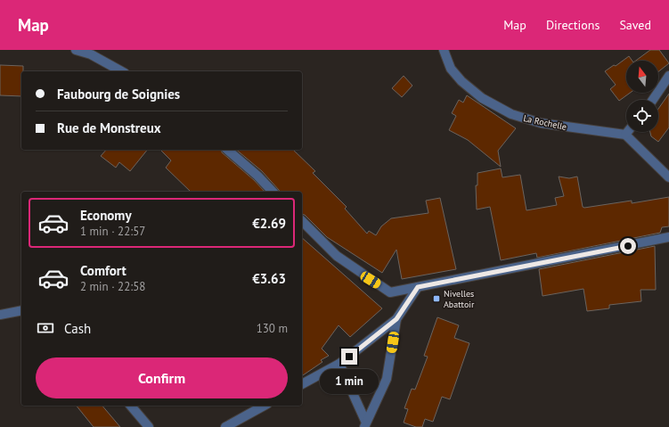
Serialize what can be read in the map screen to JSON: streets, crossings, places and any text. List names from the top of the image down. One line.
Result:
{"streets":{"street":["La Rochelle"]},"places":{"transit":["Nivelles Abattoir"]},"north":"top","page":{"header":"Map","nav":["Map","Directions","Saved"],"banner":["Faubourg de Soignies","Rue de Monstreux"],"list":[{"name":"Economy","note":"1 min · 22:57","value":"€2.69"},{"name":"Comfort","note":"2 min · 22:58","value":"€3.63"}],"pay":["Cash","130 m"],"buttons":"Confirm","bubble":"1 min"}}
